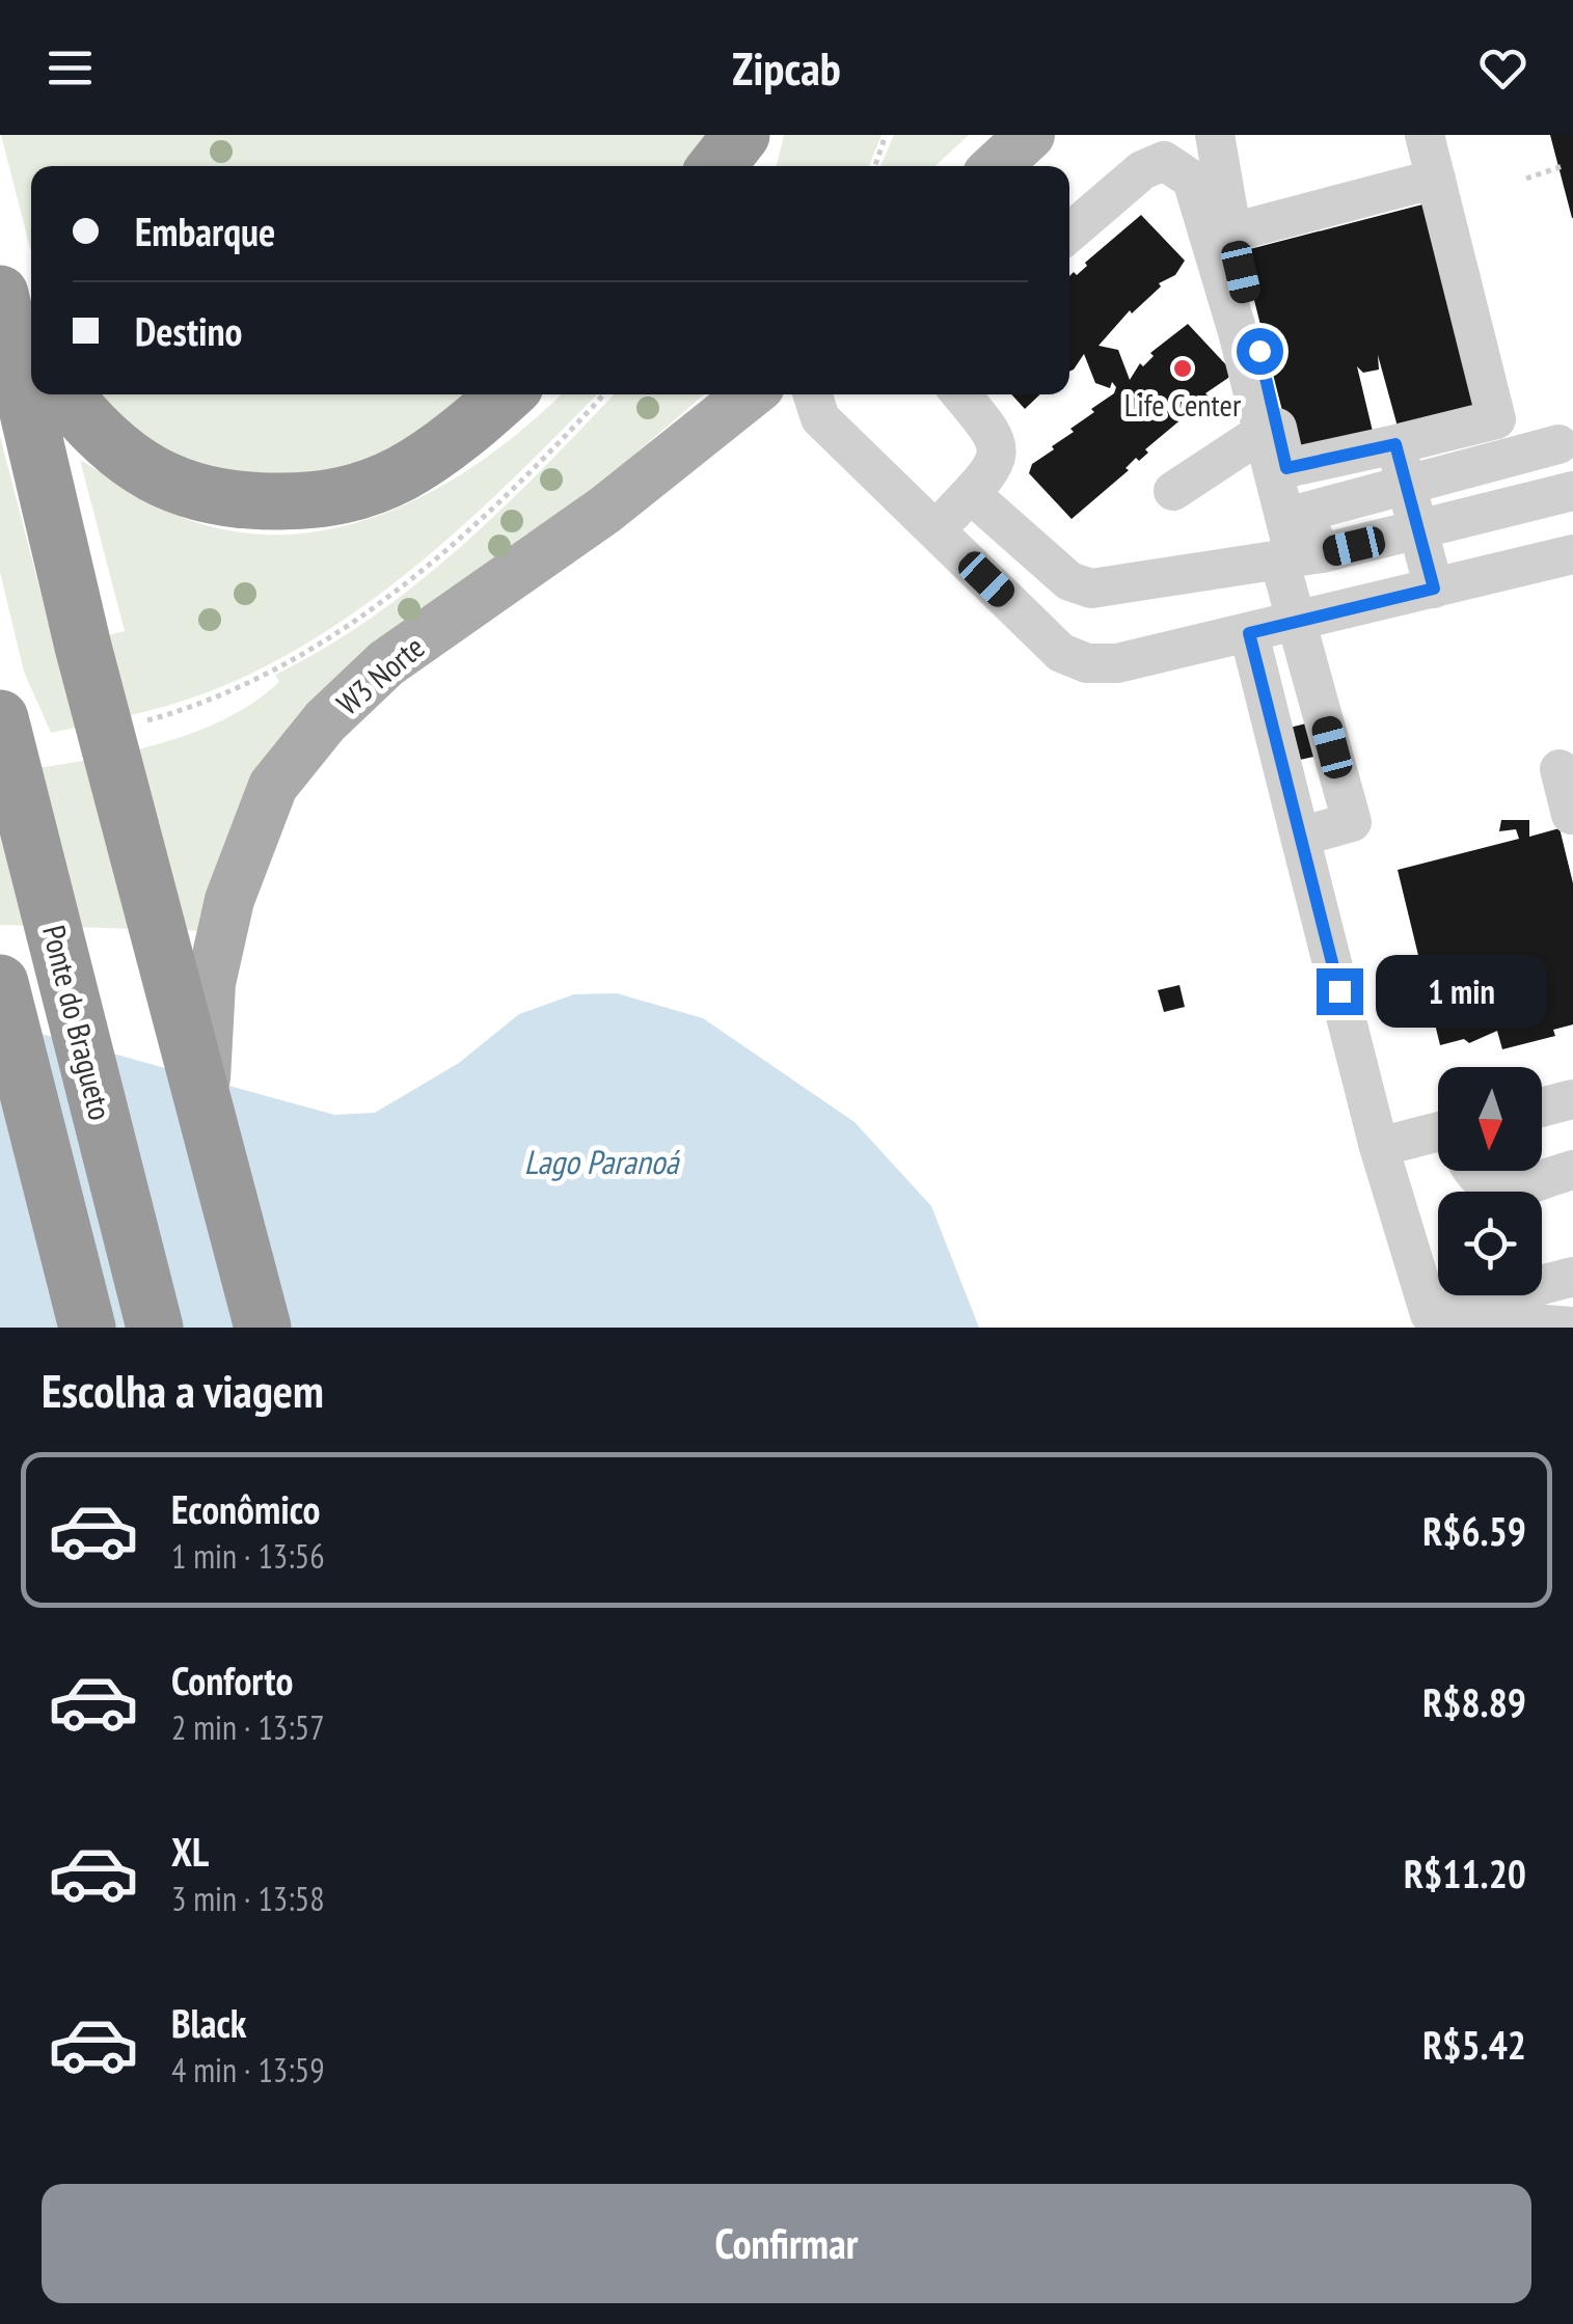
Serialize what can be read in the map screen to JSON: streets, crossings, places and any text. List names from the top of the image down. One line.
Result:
{"streets":{"highway":["Ponte do Bragueto"],"main road":["W3 Norte"]},"water":["Lago Paranoá"],"places":["Life Center"],"north":"bottom","page":{"header":"Zipcab","banner":["Embarque","Destino"],"bubble":"1 min","heading":"Escolha a viagem","list":[{"name":"Econômico","note":"1 min · 13:56","value":"R$6.59"},{"name":"Conforto","note":"2 min · 13:57","value":"R$8.89"},{"name":"XL","note":"3 min · 13:58","value":"R$11.20"},{"name":"Black","note":"4 min · 13:59","value":"R$5.42"}],"buttons":"Confirmar"}}
